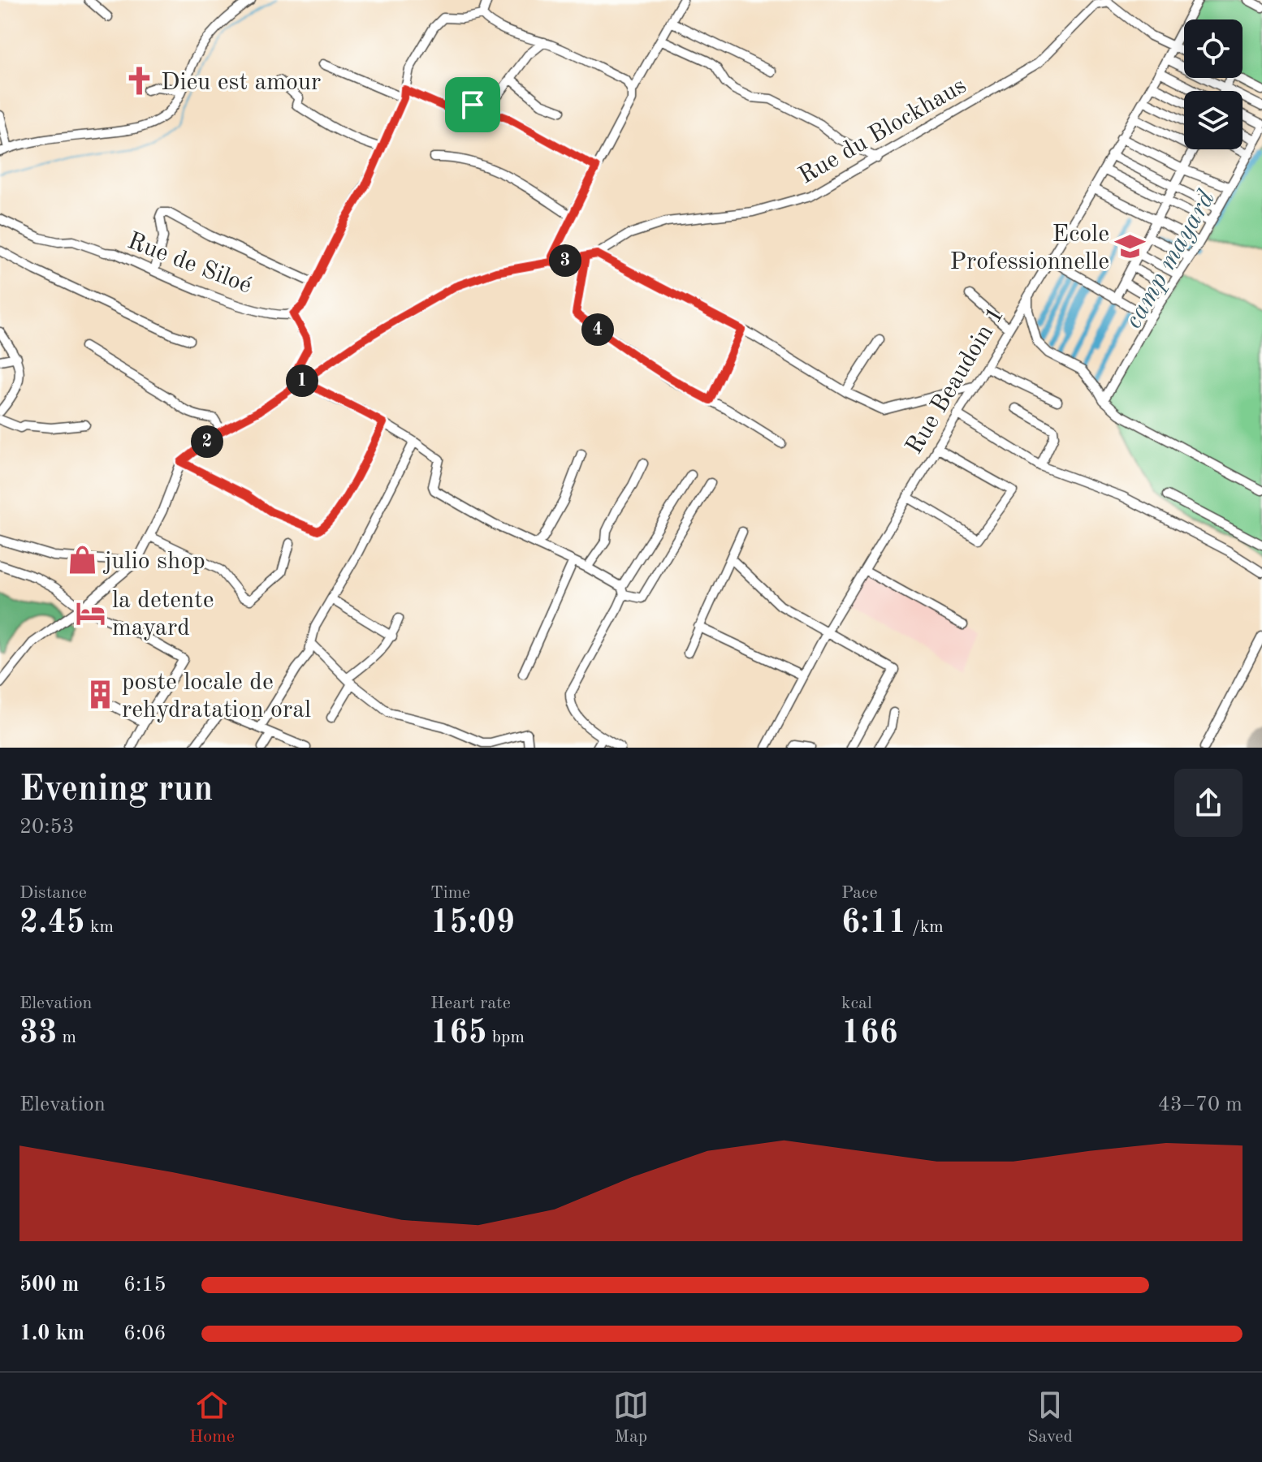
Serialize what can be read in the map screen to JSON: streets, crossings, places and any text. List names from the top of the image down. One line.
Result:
{"streets":{"street":["Rue du Blockhaus","Rue de Siloé","Rue Beaudoin 1"]},"crossings":[["Rue du Blockhaus","Rue Beaudoin 1"]],"water":["camp mayard"],"places":{"church":["Dieu est amour"],"school or university":["Ecole Professionnelle"],"shop":["julio shop"],"hotel":["la detente mayard"],"building":["poste locale de rehydratation oral"]},"page":{"pins":["3","4","1","2"],"heading":["Evening run","20:53"],"stats":[["Distance","2.45 km"],["Time","15:09"],["Pace","6:11 /km"],["Elevation","33 m"],["Heart rate","165 bpm"],["kcal","166"]],"chart":["Elevation","43–70 m"],"list":[{"name":"500 m","note":"6:15"},{"name":"1.0 km","note":"6:06"}],"tabs":["Home","Map","Saved"]}}
